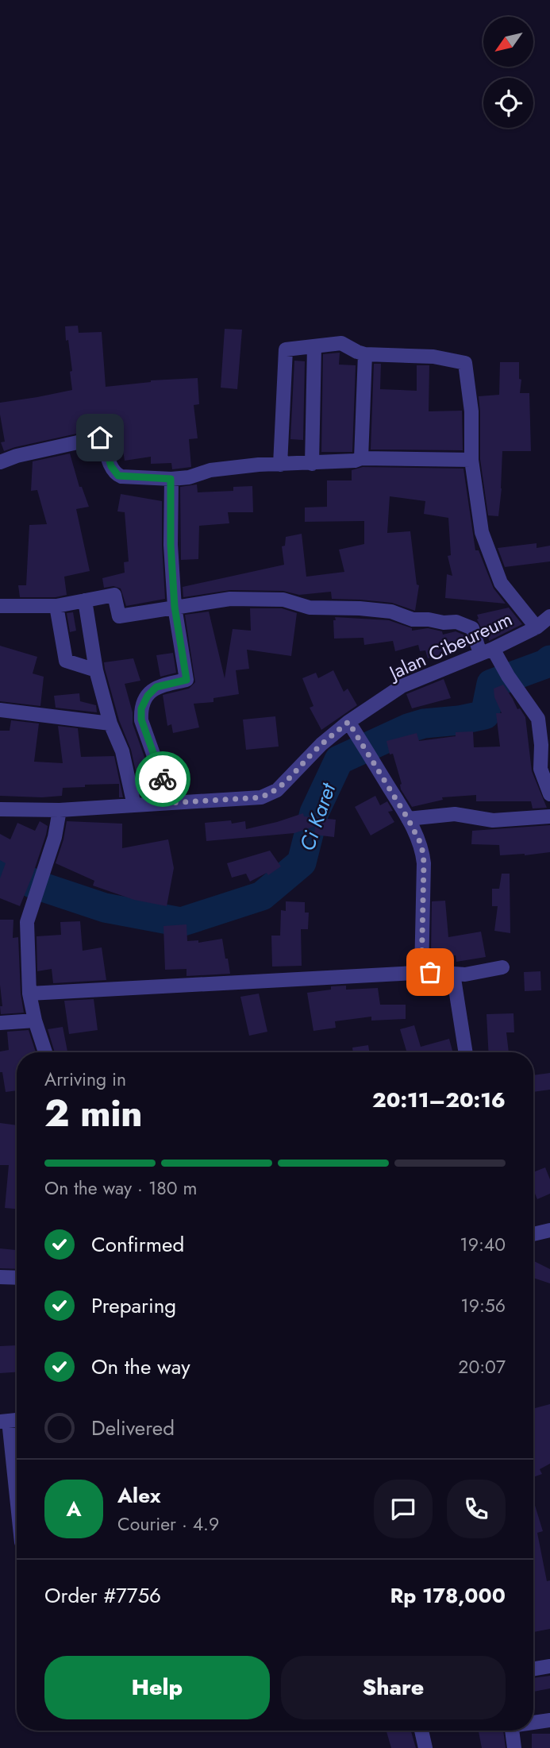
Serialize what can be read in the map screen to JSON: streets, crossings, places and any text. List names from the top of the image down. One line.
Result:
{"streets":{"street":["Jalan Cibeureum"]},"water":["Ci Karet"],"north":"bottom left","page":{"heading":["2 min","Arriving in","20:11–20:16"],"panel":["Alex","Courier · 4.9","Order #7756","Rp 178,000"],"bar":"On the way · 180 m","list":[["Confirmed","19:40"],["Preparing","19:56"],["On the way","20:07"],"Delivered"],"round":"A","buttons":["Help","Share"]}}
